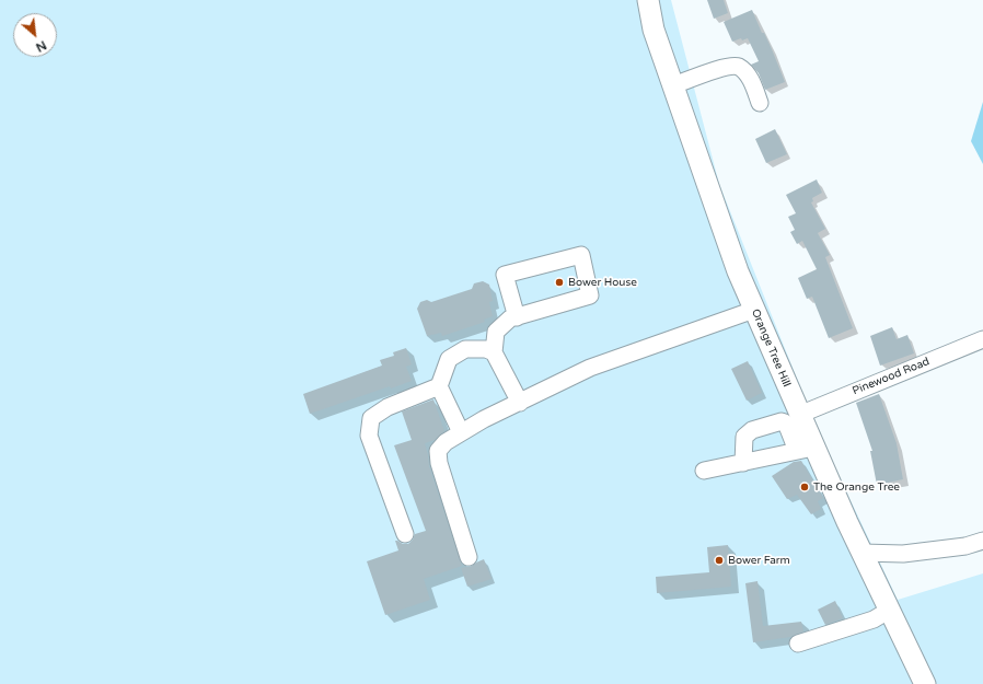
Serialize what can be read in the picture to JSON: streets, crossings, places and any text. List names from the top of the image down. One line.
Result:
{"streets":{"main road":["Orange Tree Hill"],"street":["Pinewood Road"]},"crossings":[["Orange Tree Hill","Pinewood Road"]],"places":["Bower House","The Orange Tree","Bower Farm"],"north":"bottom right"}
